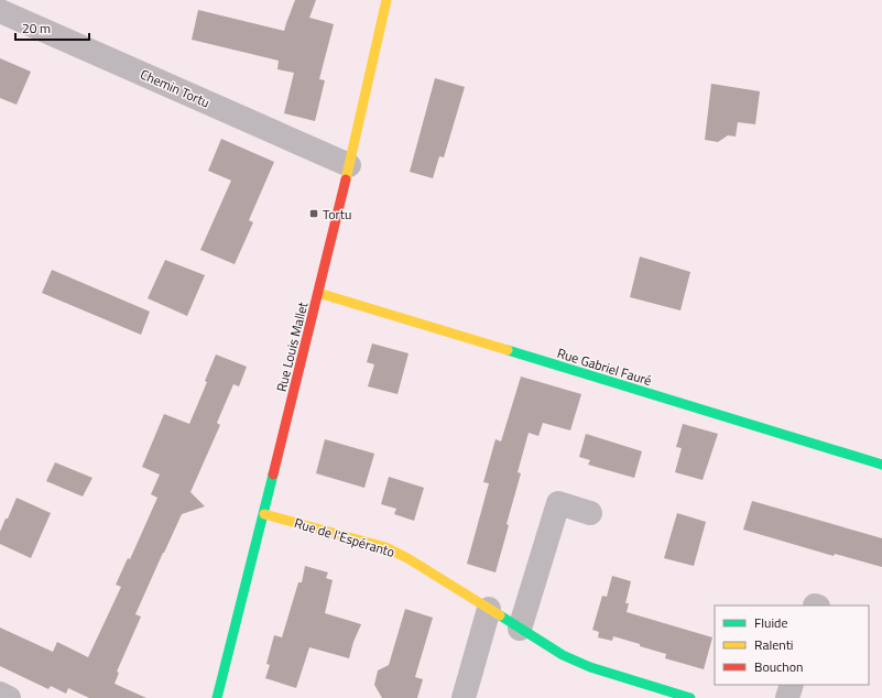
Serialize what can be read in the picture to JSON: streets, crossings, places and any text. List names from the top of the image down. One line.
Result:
{"streets":{"street":["Chemin Tortu","Rue Louis Mallet","Rue Gabriel Fauré","Rue de l'Espéranto"]},"crossings":[["Chemin Tortu","Rue Louis Mallet"],["Rue Louis Mallet","Rue Gabriel Fauré"],["Rue Louis Mallet","Rue de l'Espéranto"]],"places":{"transit":["Tortu"]},"legend":["Fluide","Ralenti","Bouchon"],"scale_bar":"20 m"}
